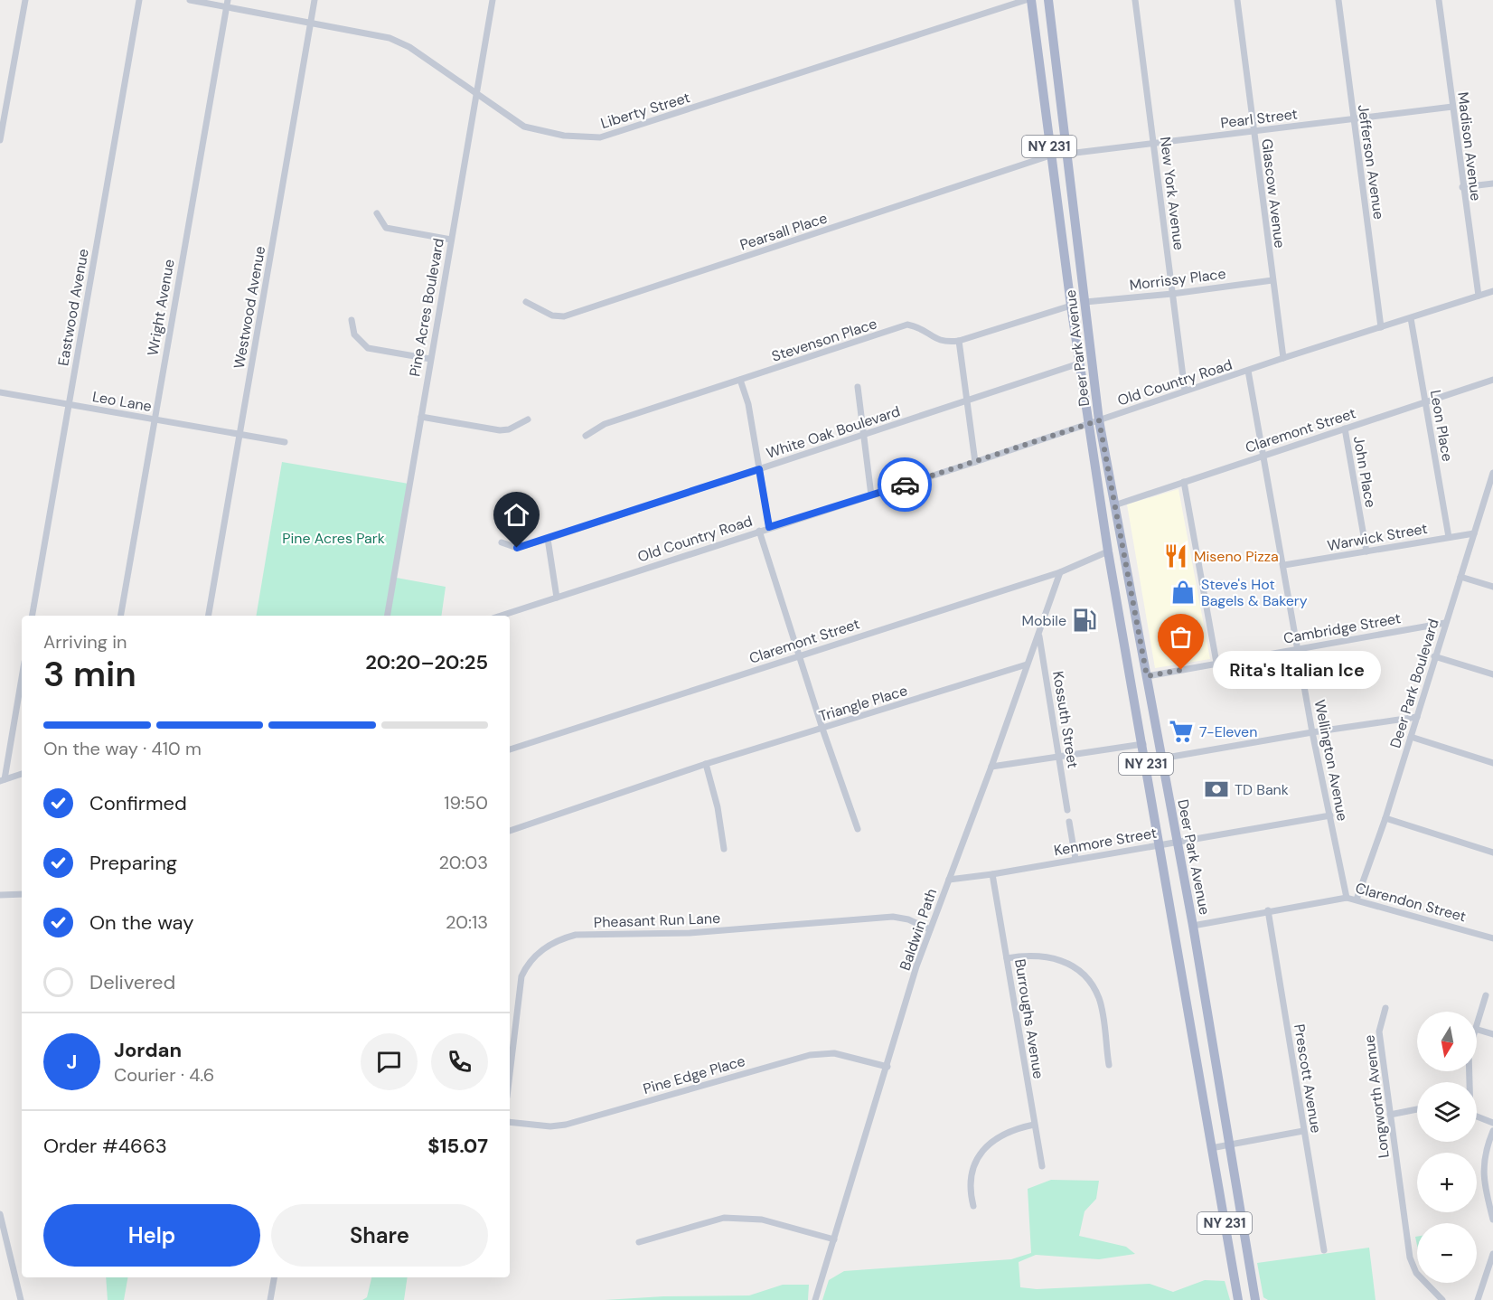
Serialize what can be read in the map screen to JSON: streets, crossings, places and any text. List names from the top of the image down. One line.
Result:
{"streets":{"main road":["NY 231","Deer Park Avenue"],"street":["Liberty Street","Pearl Street","Madison Avenue","Jefferson Avenue","New York Avenue","Glascow Avenue","Pearsall Place","Morrissy Place","Eastwood Avenue","Wright Avenue","Westwood Avenue","Pine Acres Boulevard","Stevenson Place","Old Country Road","Leo Lane","Leon Place","Claremont Street","White Oak Boulevard","John Place","Warwick Street","Cambridge Street","Deer Park Boulevard","Triangle Place","Kossuth Street","Wellington Avenue","Kenmore Street","Clarendon Street","Pheasant Run Lane","Baldwin Path","Burroughs Avenue","Pine Edge Place","Prescott Avenue","Longworth Avenue"]},"crossings":[["Liberty Street","Wright Avenue"],["Liberty Street","Westwood Avenue"],["Liberty Street","Pine Acres Boulevard"],["Pearl Street","Madison Avenue"],["Pearl Street","Jefferson Avenue"],["Pearl Street","New York Avenue"],["Pearl Street","Glascow Avenue"],["Pearl Street","Deer Park Avenue"],["Madison Avenue","Old Country Road"],["Jefferson Avenue","Old Country Road"],["New York Avenue","Morrissy Place"],["New York Avenue","Old Country Road"],["Glascow Avenue","Morrissy Place"],["Glascow Avenue","Old Country Road"],["Pearsall Place","Deer Park Avenue"],["Morrissy Place","Deer Park Avenue"],["Eastwood Avenue","Leo Lane"],["Wright Avenue","Leo Lane"],["Westwood Avenue","Leo Lane"],["Stevenson Place","Deer Park Avenue"],["Deer Park Avenue","Old Country Road"],["Deer Park Avenue","Claremont Street"],["Deer Park Avenue","White Oak Boulevard"],["Deer Park Avenue","Cambridge Street"],["Deer Park Avenue","Kenmore Street"],["Deer Park Avenue","Clarendon Street"],["Old Country Road","Leon Place"],["Old Country Road","Wellington Avenue"],["Leon Place","Claremont Street"],["Leon Place","Warwick Street"],["Claremont Street","John Place"],["Claremont Street","Wellington Avenue"],["Claremont Street","Baldwin Path"],["John Place","Warwick Street"],["Warwick Street","Deer Park Boulevard"],["Warwick Street","Wellington Avenue"],["Cambridge Street","Deer Park Boulevard"],["Cambridge Street","Wellington Avenue"],["Deer Park Boulevard","Clarendon Street"],["Triangle Place","Baldwin Path"],["Kossuth Street","Baldwin Path"],["Wellington Avenue","Kenmore Street"],["Wellington Avenue","Clarendon Street"],["Kenmore Street","Baldwin Path"],["Kenmore Street","Burroughs Avenue"],["Clarendon Street","Prescott Avenue"],["Pheasant Run Lane","Baldwin Path"],["Baldwin Path","Pine Edge Place"]],"parks":["Pine Acres Park"],"places":{"restaurant":["Miseno Pizza"],"shop":["Steve's Hot Bagels & Bakery"],"fuel station":["Mobile"],"other":["Rita's Italian Ice"],"supermarket":["7-Eleven"],"bank":["TD Bank"]},"north":"bottom","page":{"heading":["3 min","Arriving in","20:20–20:25"],"panel":["Jordan","Courier · 4.6","Order #4663","$15.07"],"bubble":"Rita's Italian Ice","bar":"On the way · 410 m","list":[["Confirmed","19:50"],["Preparing","20:03"],["On the way","20:13"],"Delivered"],"map_buttons":["+","−"],"round":"J","buttons":["Help","Share"]}}
